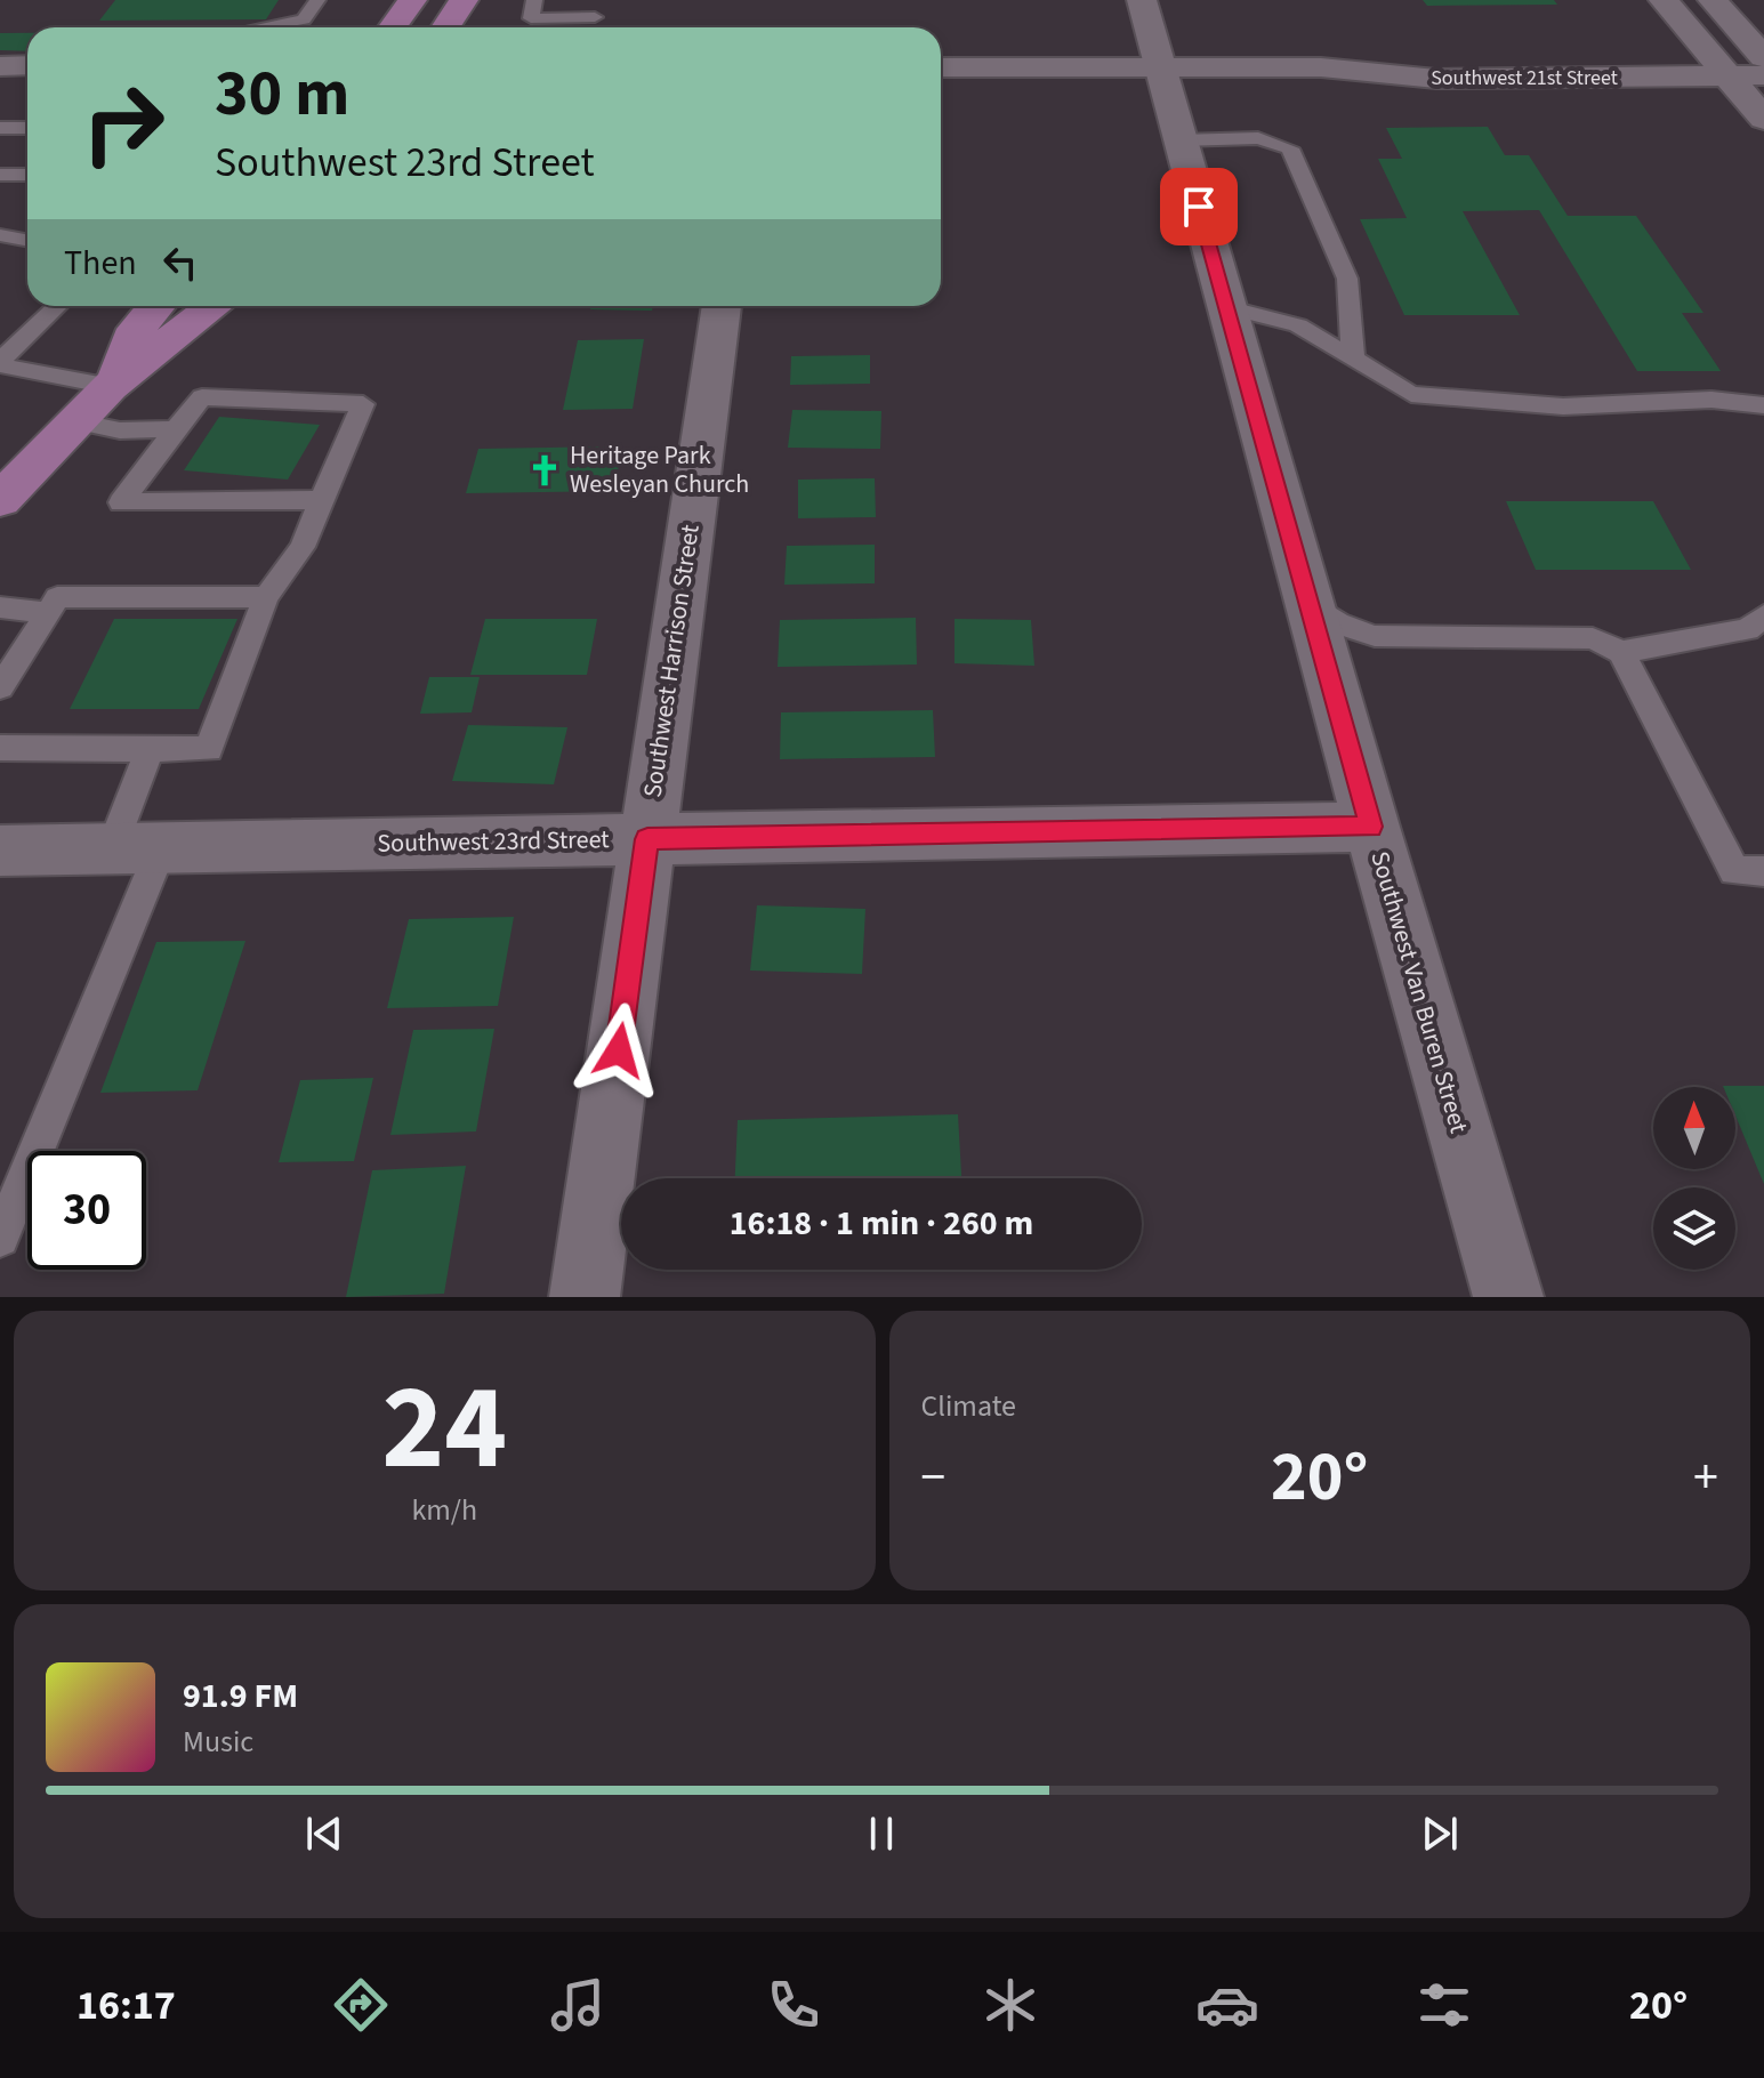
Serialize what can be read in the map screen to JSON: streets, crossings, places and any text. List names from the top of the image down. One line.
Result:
{"streets":{"street":["Southwest 21st Street","Southwest Harrison Street","Southwest 23rd Street","Southwest Van Buren Street"]},"crossings":[["Southwest 21st Street","Southwest Van Buren Street"],["Southwest Harrison Street","Southwest 23rd Street"],["Southwest 23rd Street","Southwest Van Buren Street"]],"places":{"church":["Heritage Park Wesleyan Church"]},"north":"top","page":{"turn":["30 m","Southwest 23rd Street"],"then":"Then","limit":"30","trip":"16:18 · 1 min · 260 m","tile":[["24","km/h"],"Climate"],"heat":["−","20°","+"],"song":["91.9 FM","Music"],"tabs":["16:17","20°"]}}
